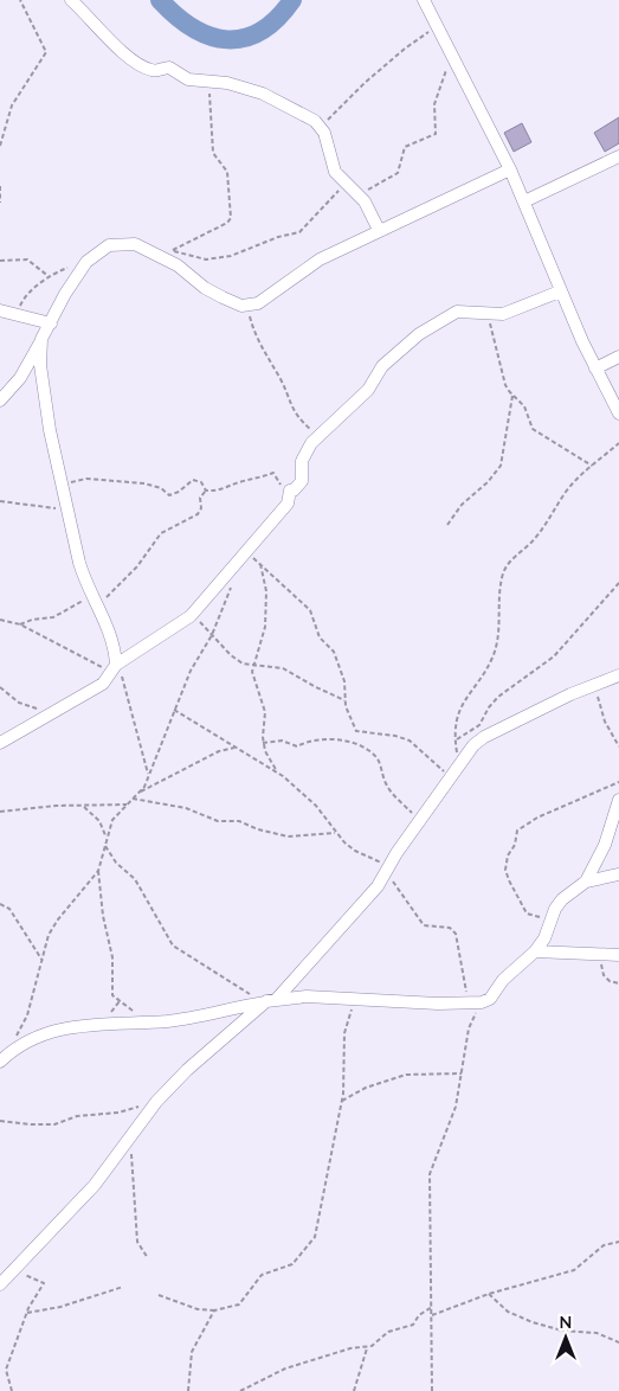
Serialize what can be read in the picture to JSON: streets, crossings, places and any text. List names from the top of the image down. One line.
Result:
{"north":"top"}
